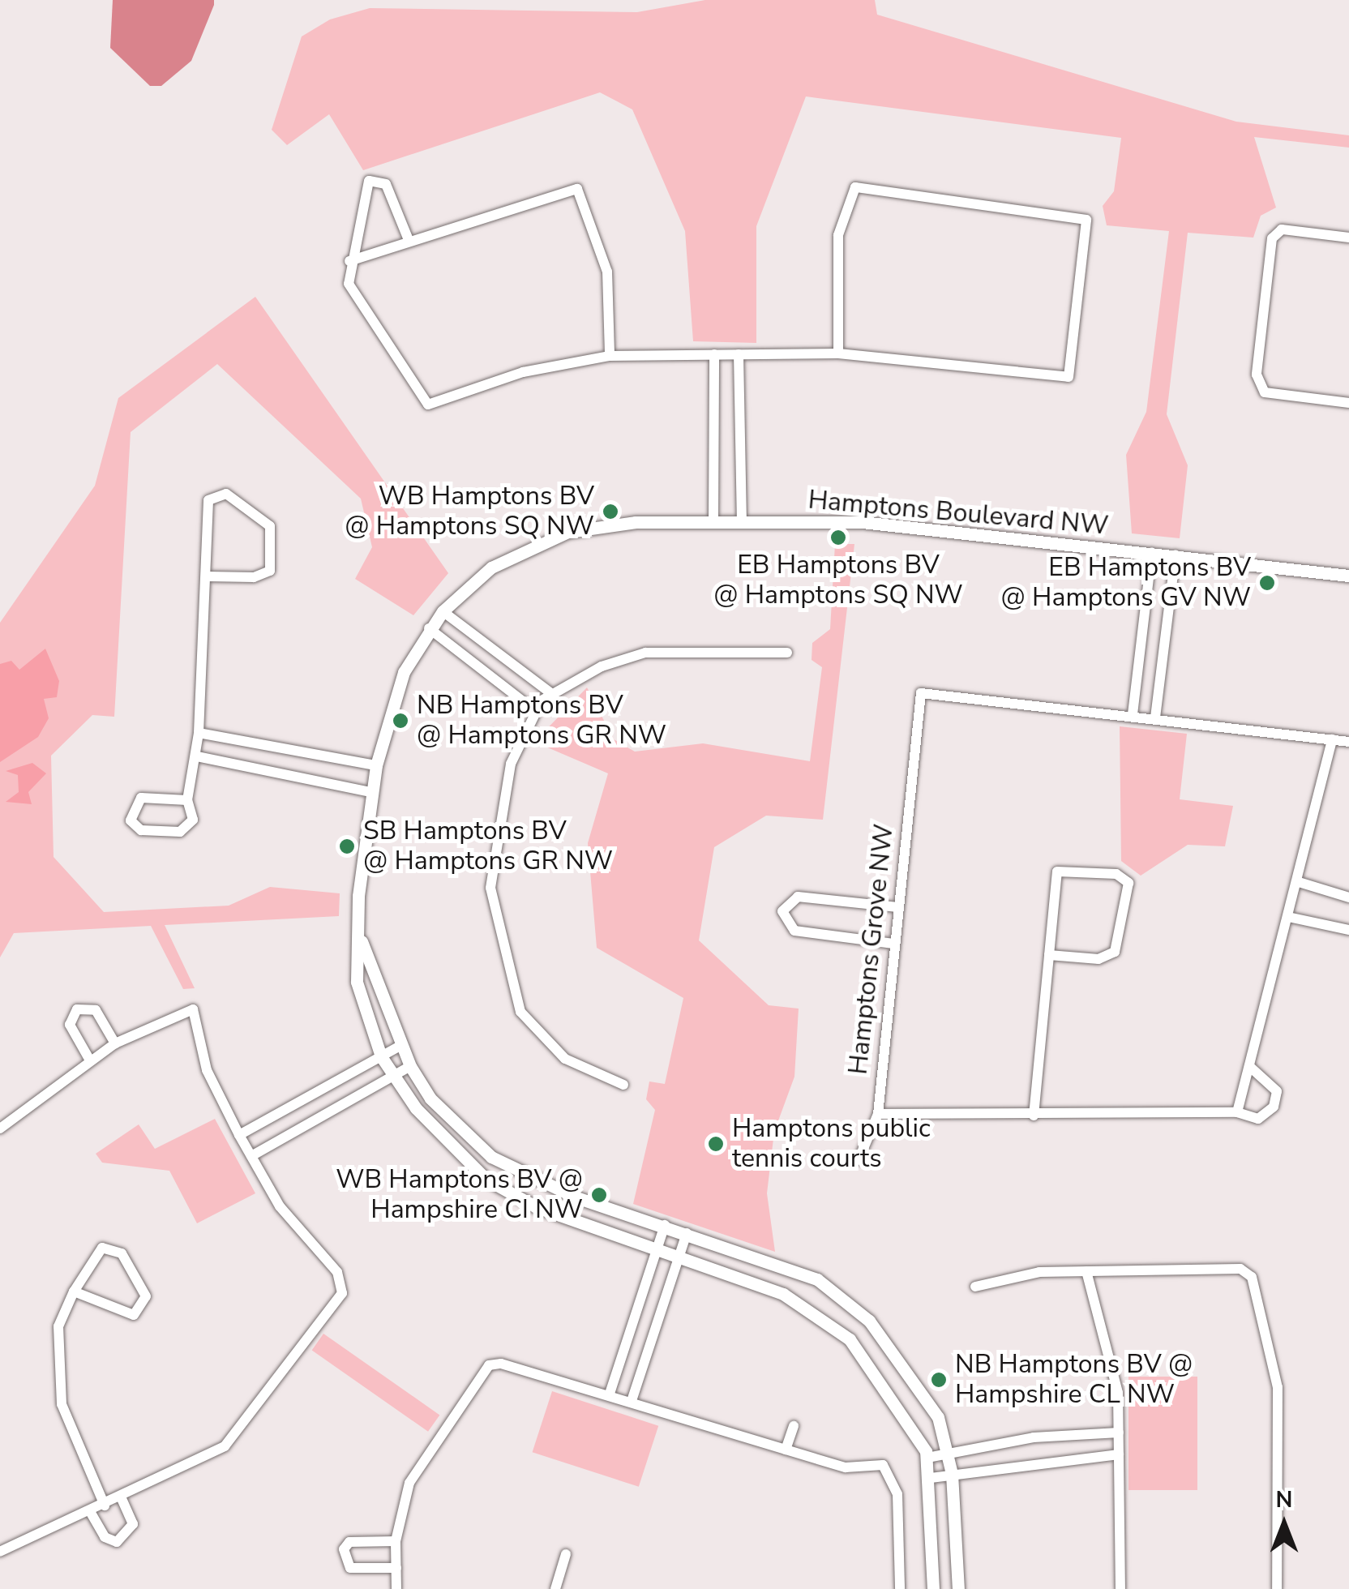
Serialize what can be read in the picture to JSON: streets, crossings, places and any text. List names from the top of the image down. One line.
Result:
{"streets":{"street":["Hamptons Boulevard NW","Hamptons Grove NW"]},"places":["WB Hamptons BV @ Hamptons SQ NW","EB Hamptons BV @ Hamptons SQ NW","EB Hamptons BV @ Hamptons GV NW","NB Hamptons BV @ Hamptons GR NW","SB Hamptons BV @ Hamptons GR NW","Hamptons public tennis courts","WB Hamptons BV @ Hampshire CI NW","NB Hamptons BV @ Hampshire CL NW"],"north":"top"}
